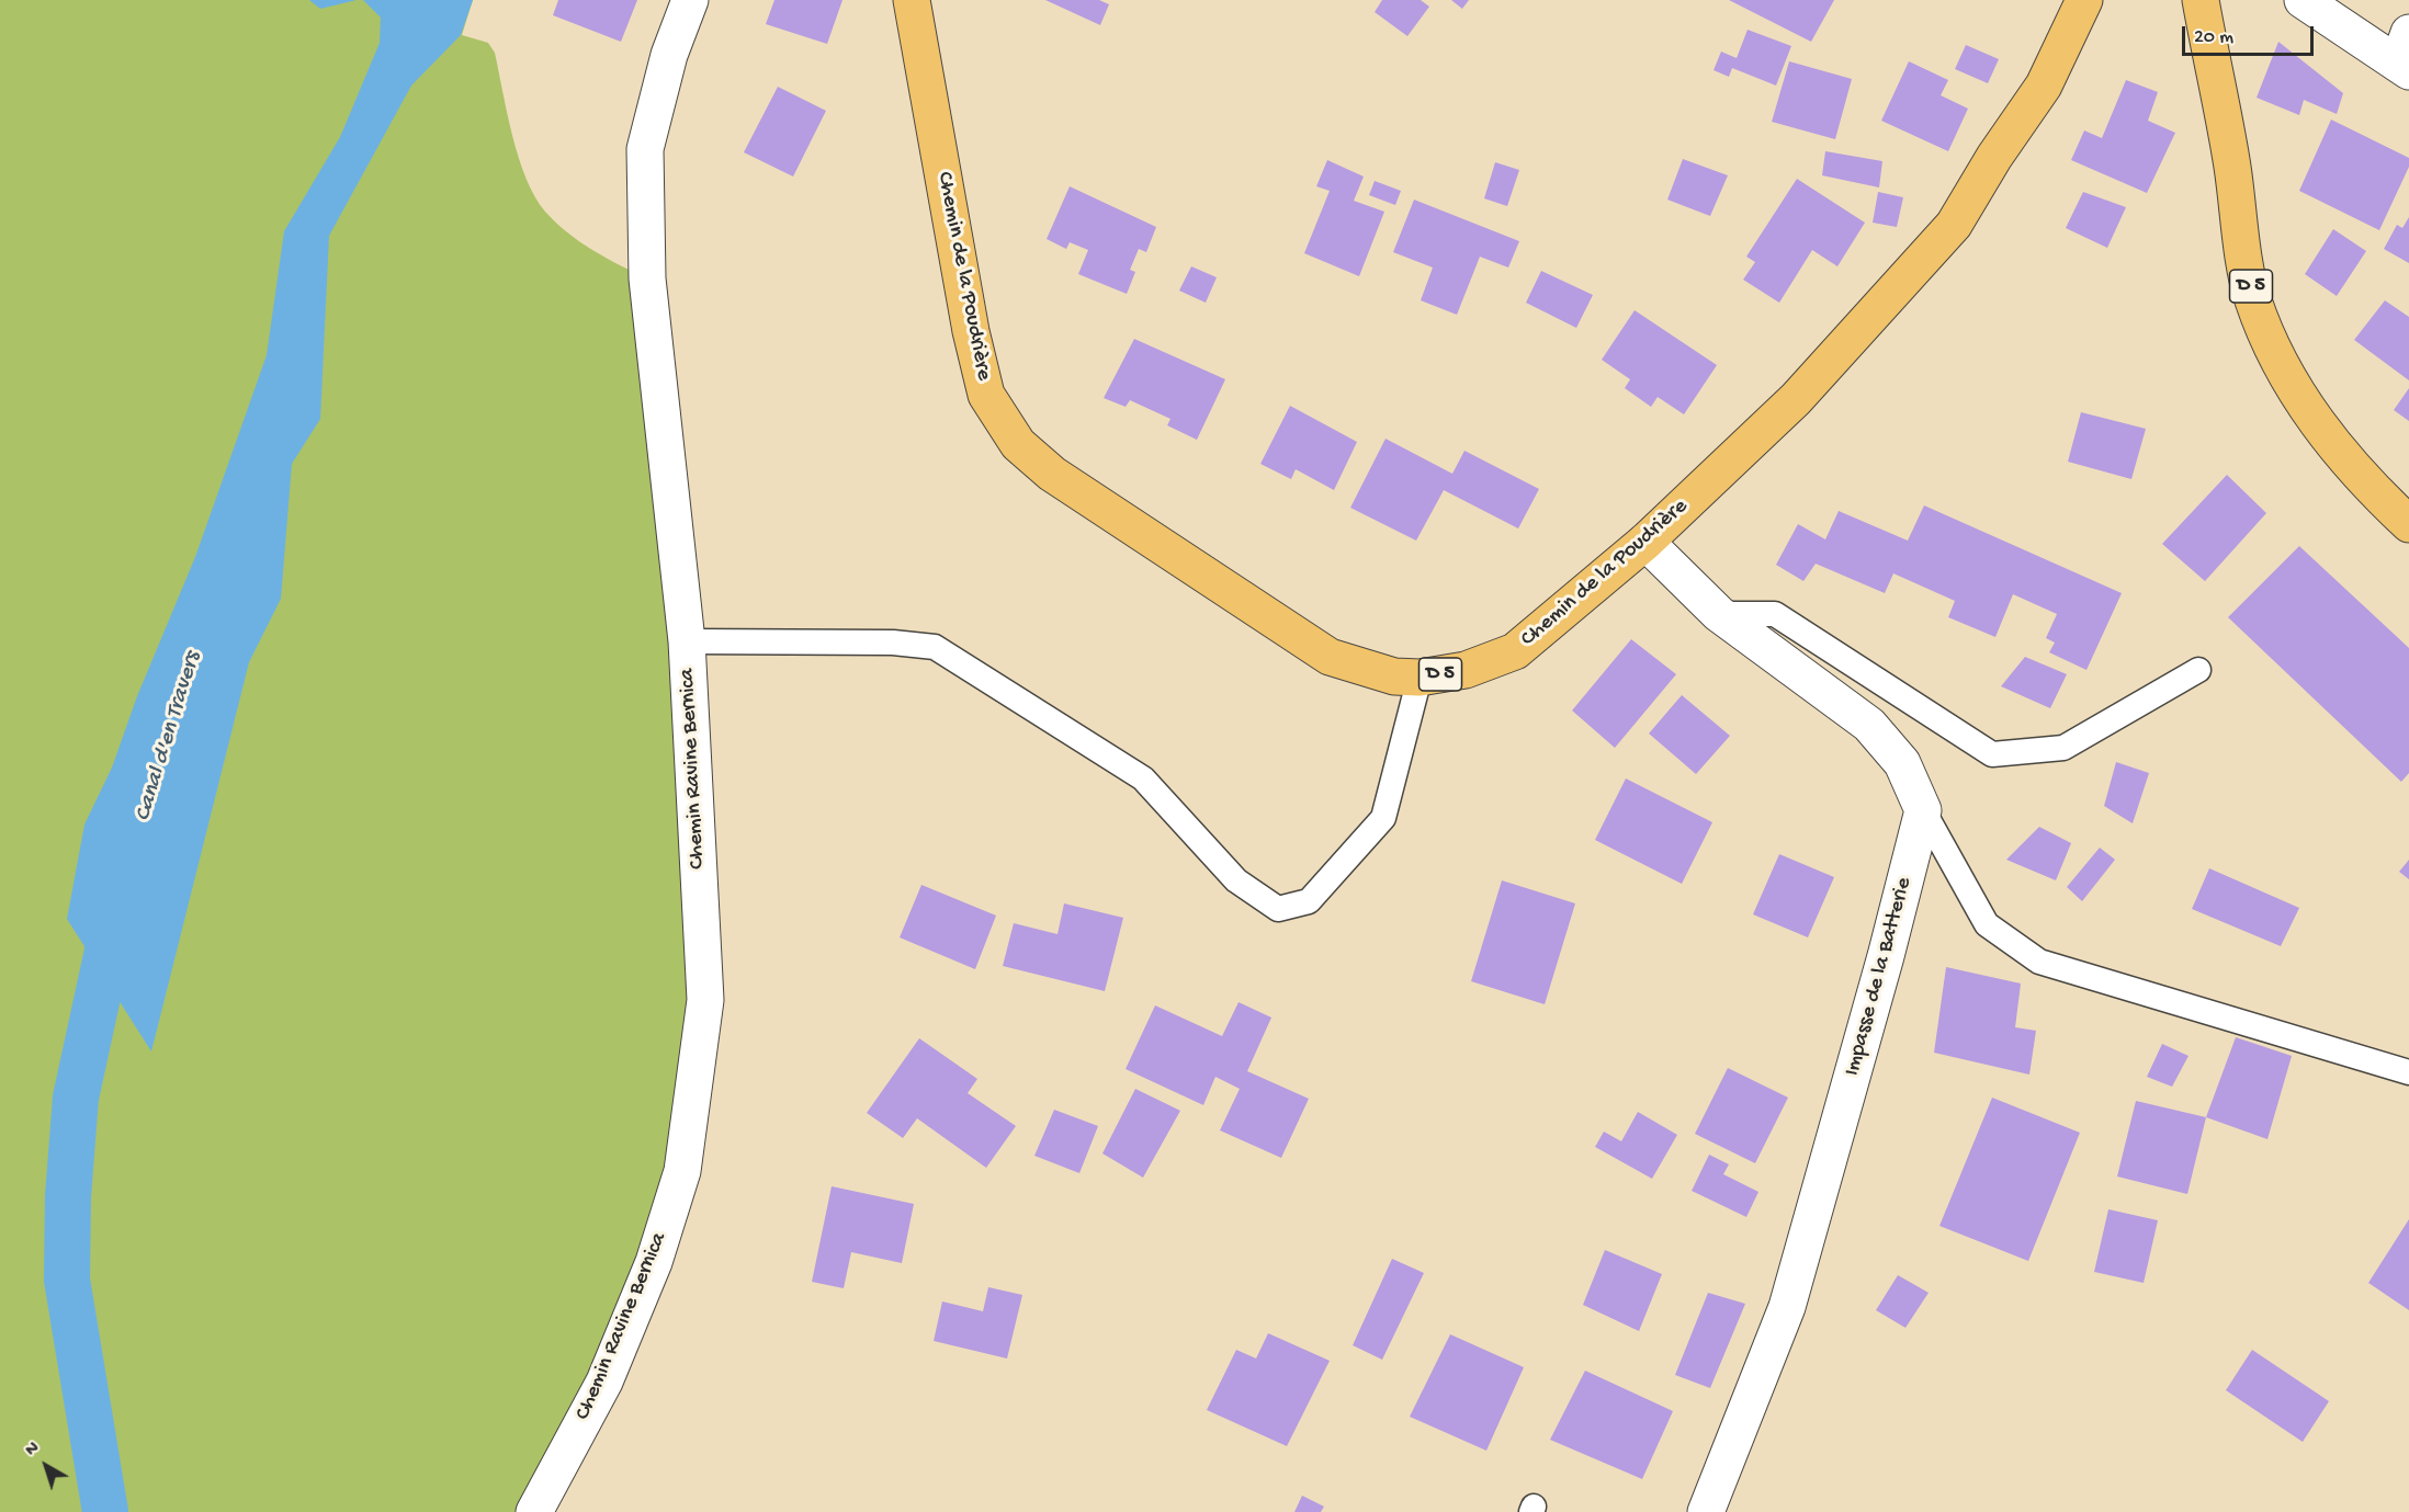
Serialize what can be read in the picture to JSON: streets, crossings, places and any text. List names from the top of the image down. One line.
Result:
{"streets":{"main road":["Chemin de la Poudrière","D 5"],"street":["Chemin Ravine Bernica","Impasse de la Batterie"]},"water":["Canal d'en Travers"],"scale_bar":"20 m","north":"top left"}
